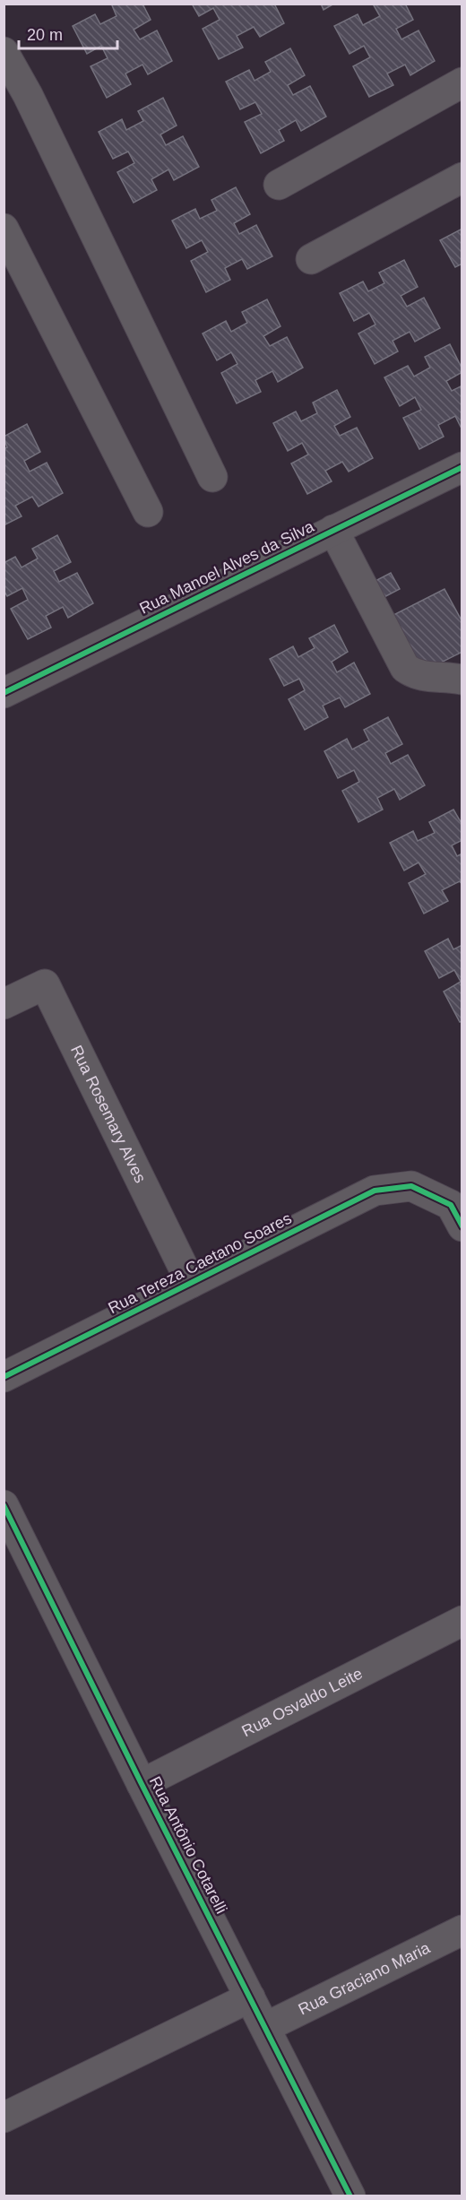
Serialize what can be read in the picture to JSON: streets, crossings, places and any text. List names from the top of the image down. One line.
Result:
{"streets":{"street":["Rua Manoel Alves da Silva","Rua Rosemary Alves","Rua Tereza Caetano Soares","Rua Osvaldo Leite","Rua Antônio Cotarelli","Rua Graciano Maria"]},"crossings":[["Rua Rosemary Alves","Rua Tereza Caetano Soares"],["Rua Osvaldo Leite","Rua Antônio Cotarelli"],["Rua Antônio Cotarelli","Rua Graciano Maria"]],"scale_bar":"20 m"}
